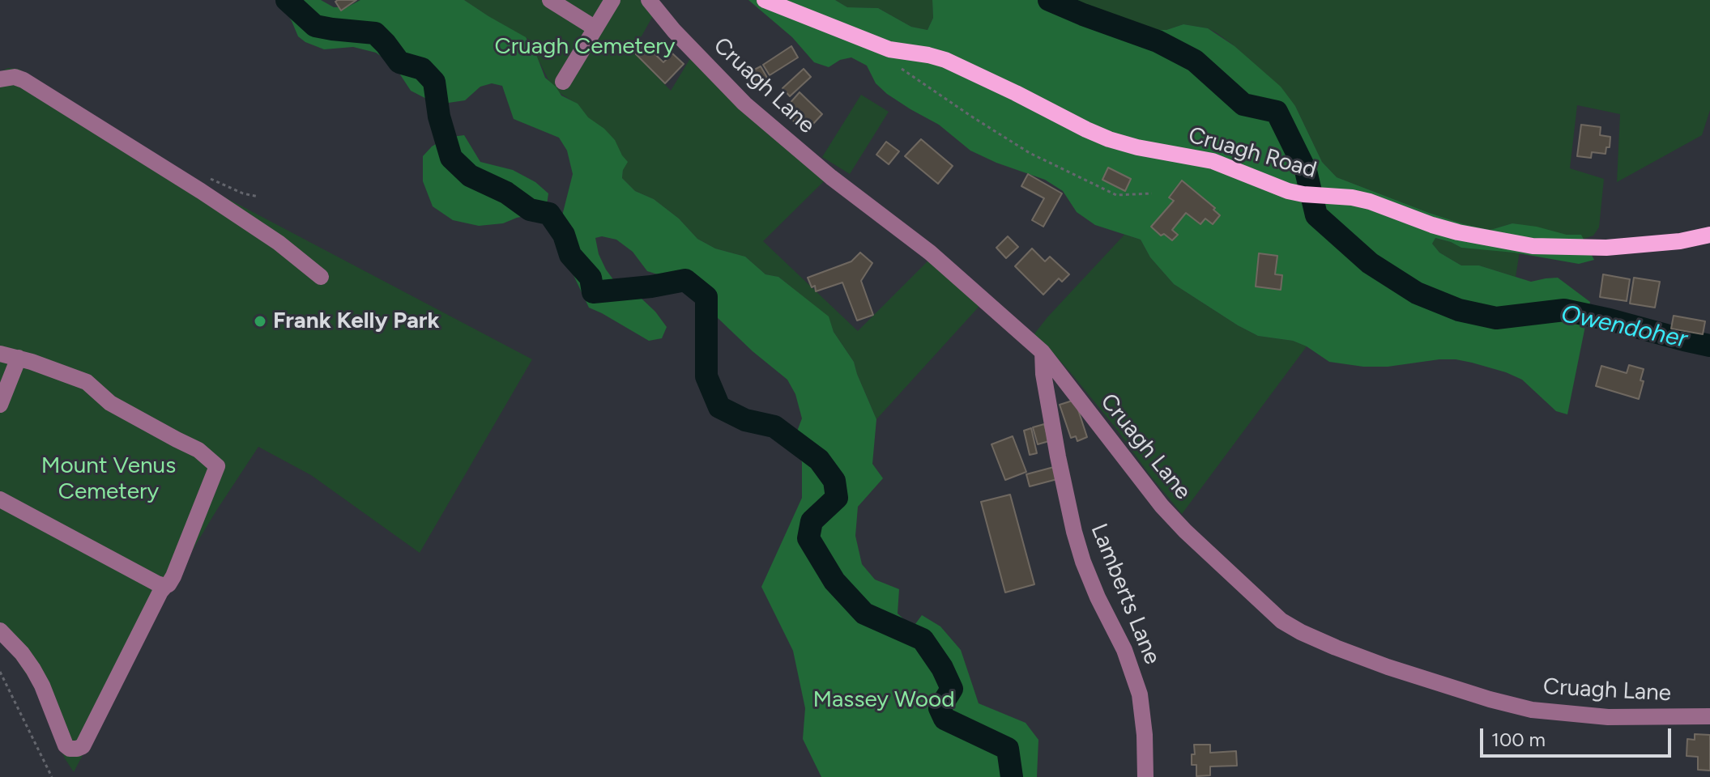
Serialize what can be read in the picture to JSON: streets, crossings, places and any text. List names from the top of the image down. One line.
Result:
{"streets":{"main road":["Cruagh Road"],"street":["Cruagh Lane","Lamberts Lane"]},"crossings":[["Cruagh Lane","Lamberts Lane"]],"water":["Owendoher"],"parks":["Cruagh Cemetery","Mount Venus Cemetery","Massey Wood"],"places":["Frank Kelly Park"],"scale_bar":"100 m"}
